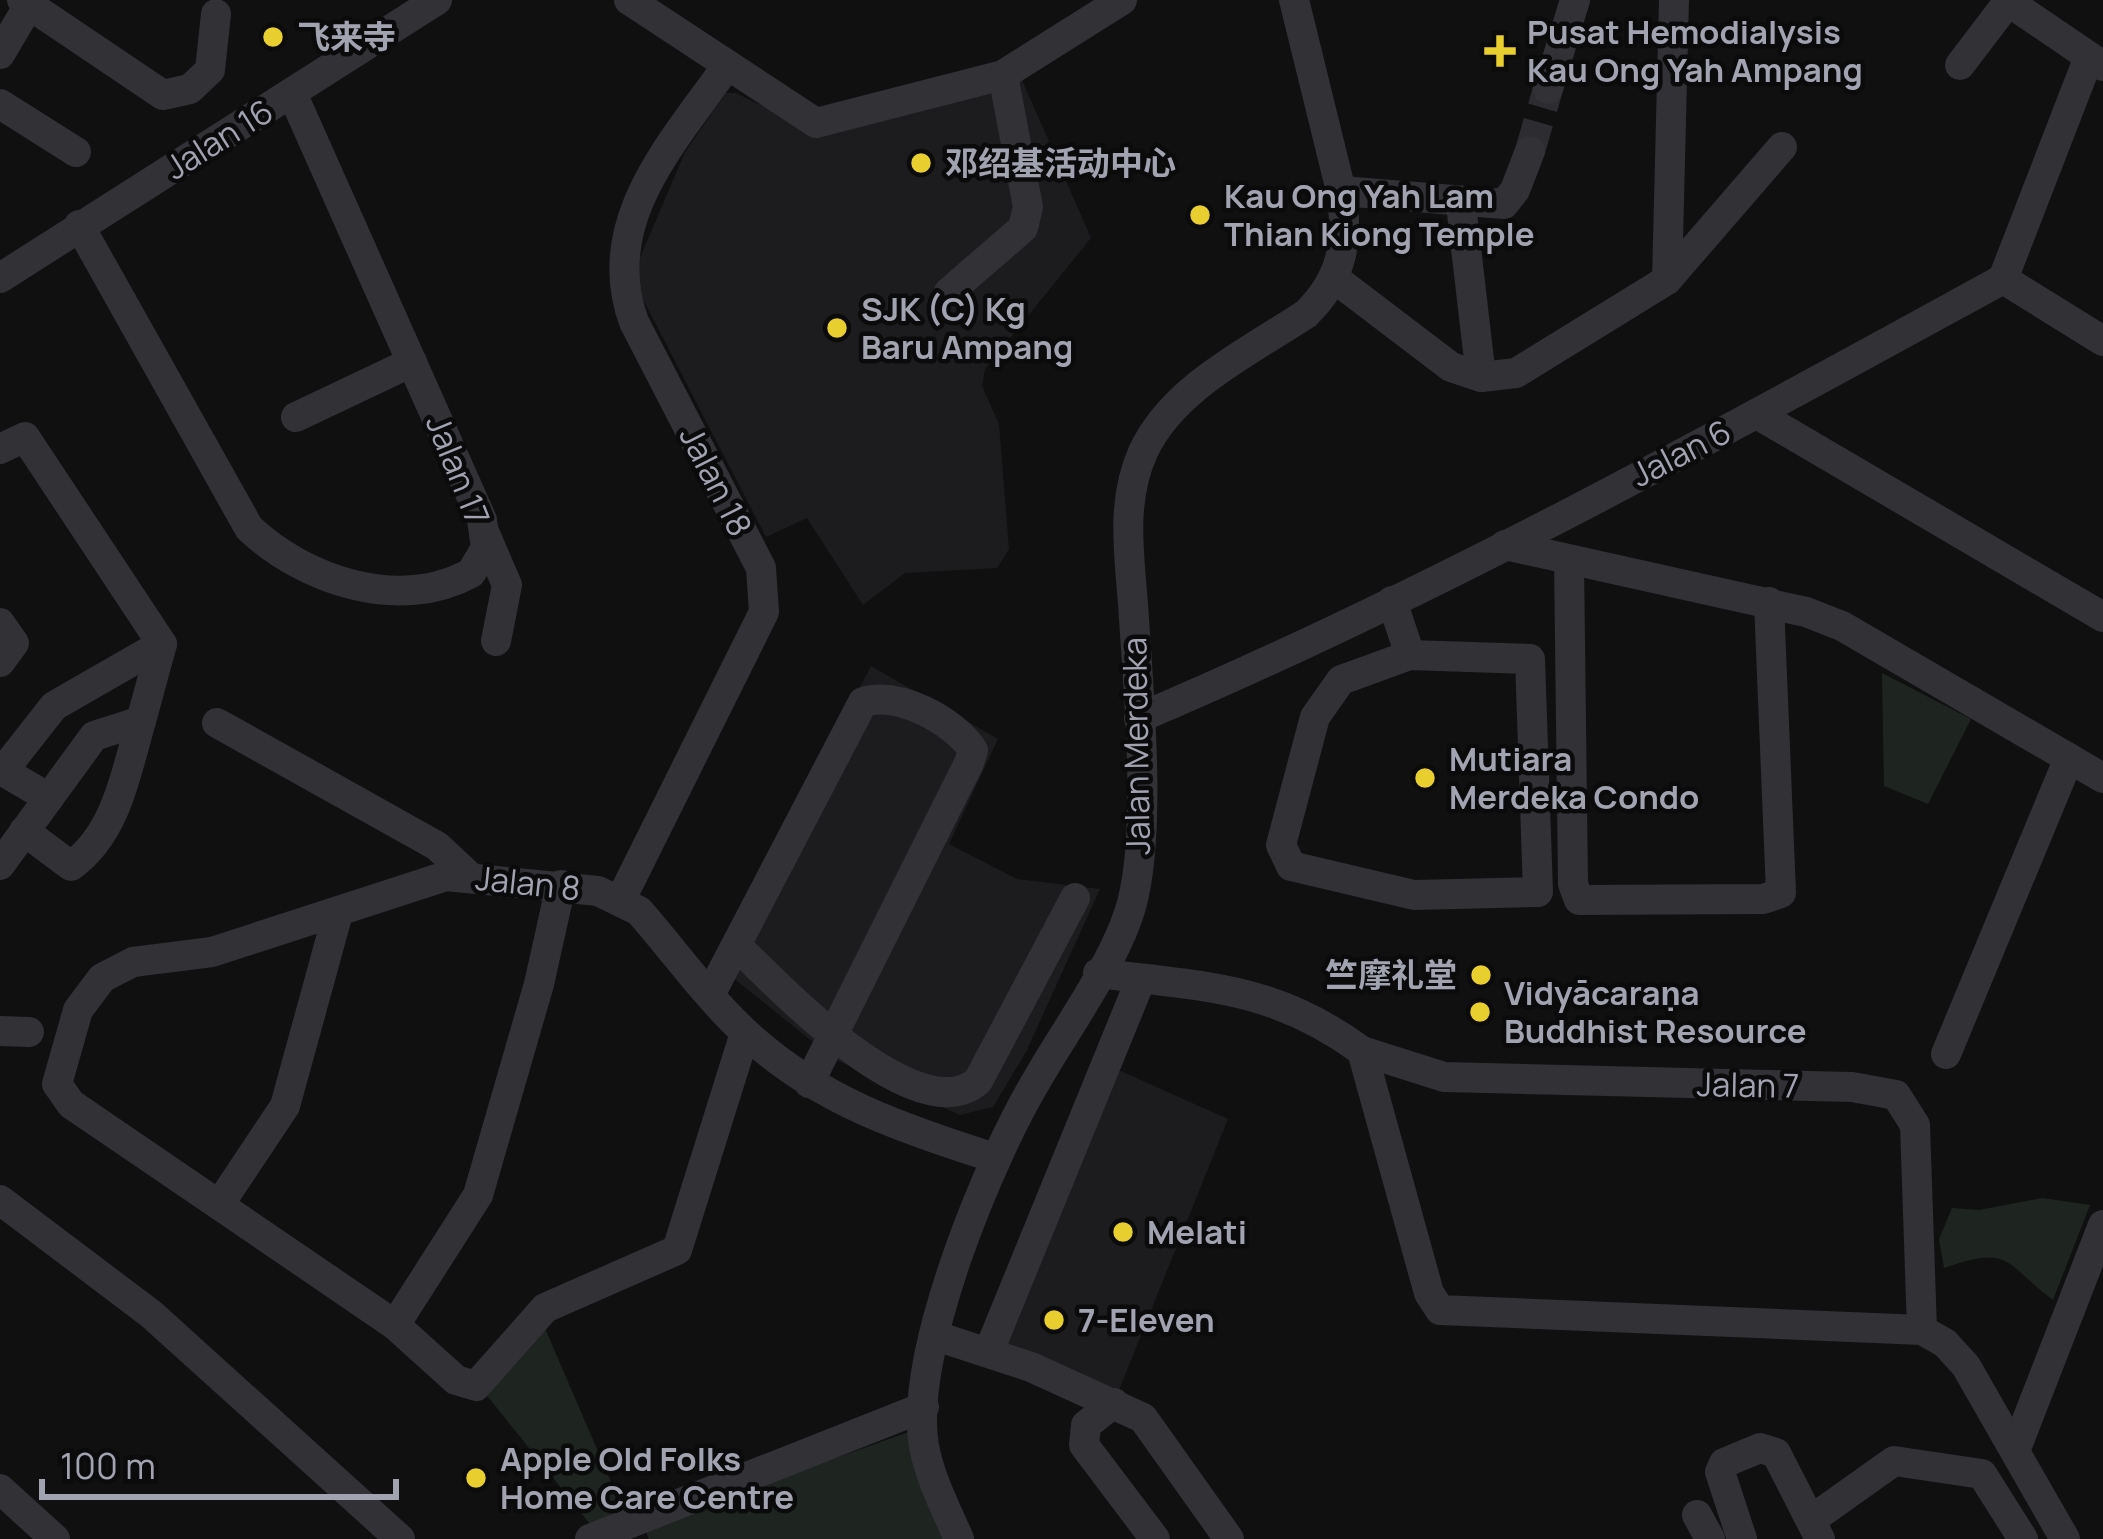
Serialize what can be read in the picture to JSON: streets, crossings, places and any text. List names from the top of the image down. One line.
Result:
{"streets":{"street":["Jalan 16","Jalan 6","Jalan 17","Jalan 18","Jalan Merdeka","Jalan 8","Jalan 7"]},"crossings":[["Jalan 16","Jalan 17"],["Jalan 6","Jalan Merdeka"],["Jalan 18","Jalan 8"],["Jalan Merdeka","Jalan 8"],["Jalan Merdeka","Jalan 7"]],"places":{"other":["飞来寺","邓绍基活动中心","Kau Ong Yah Lam Thian Kiong Temple","SJK (C) Kg Baru Ampang","Mutiara Merdeka Condo","竺摩礼堂","Vidyācaraṇa Buddhist Resource","Melati","7-Eleven","Apple Old Folks Home Care Centre"],"health":["Pusat Hemodialysis Kau Ong Yah Ampang"]},"scale_bar":"100 m"}
